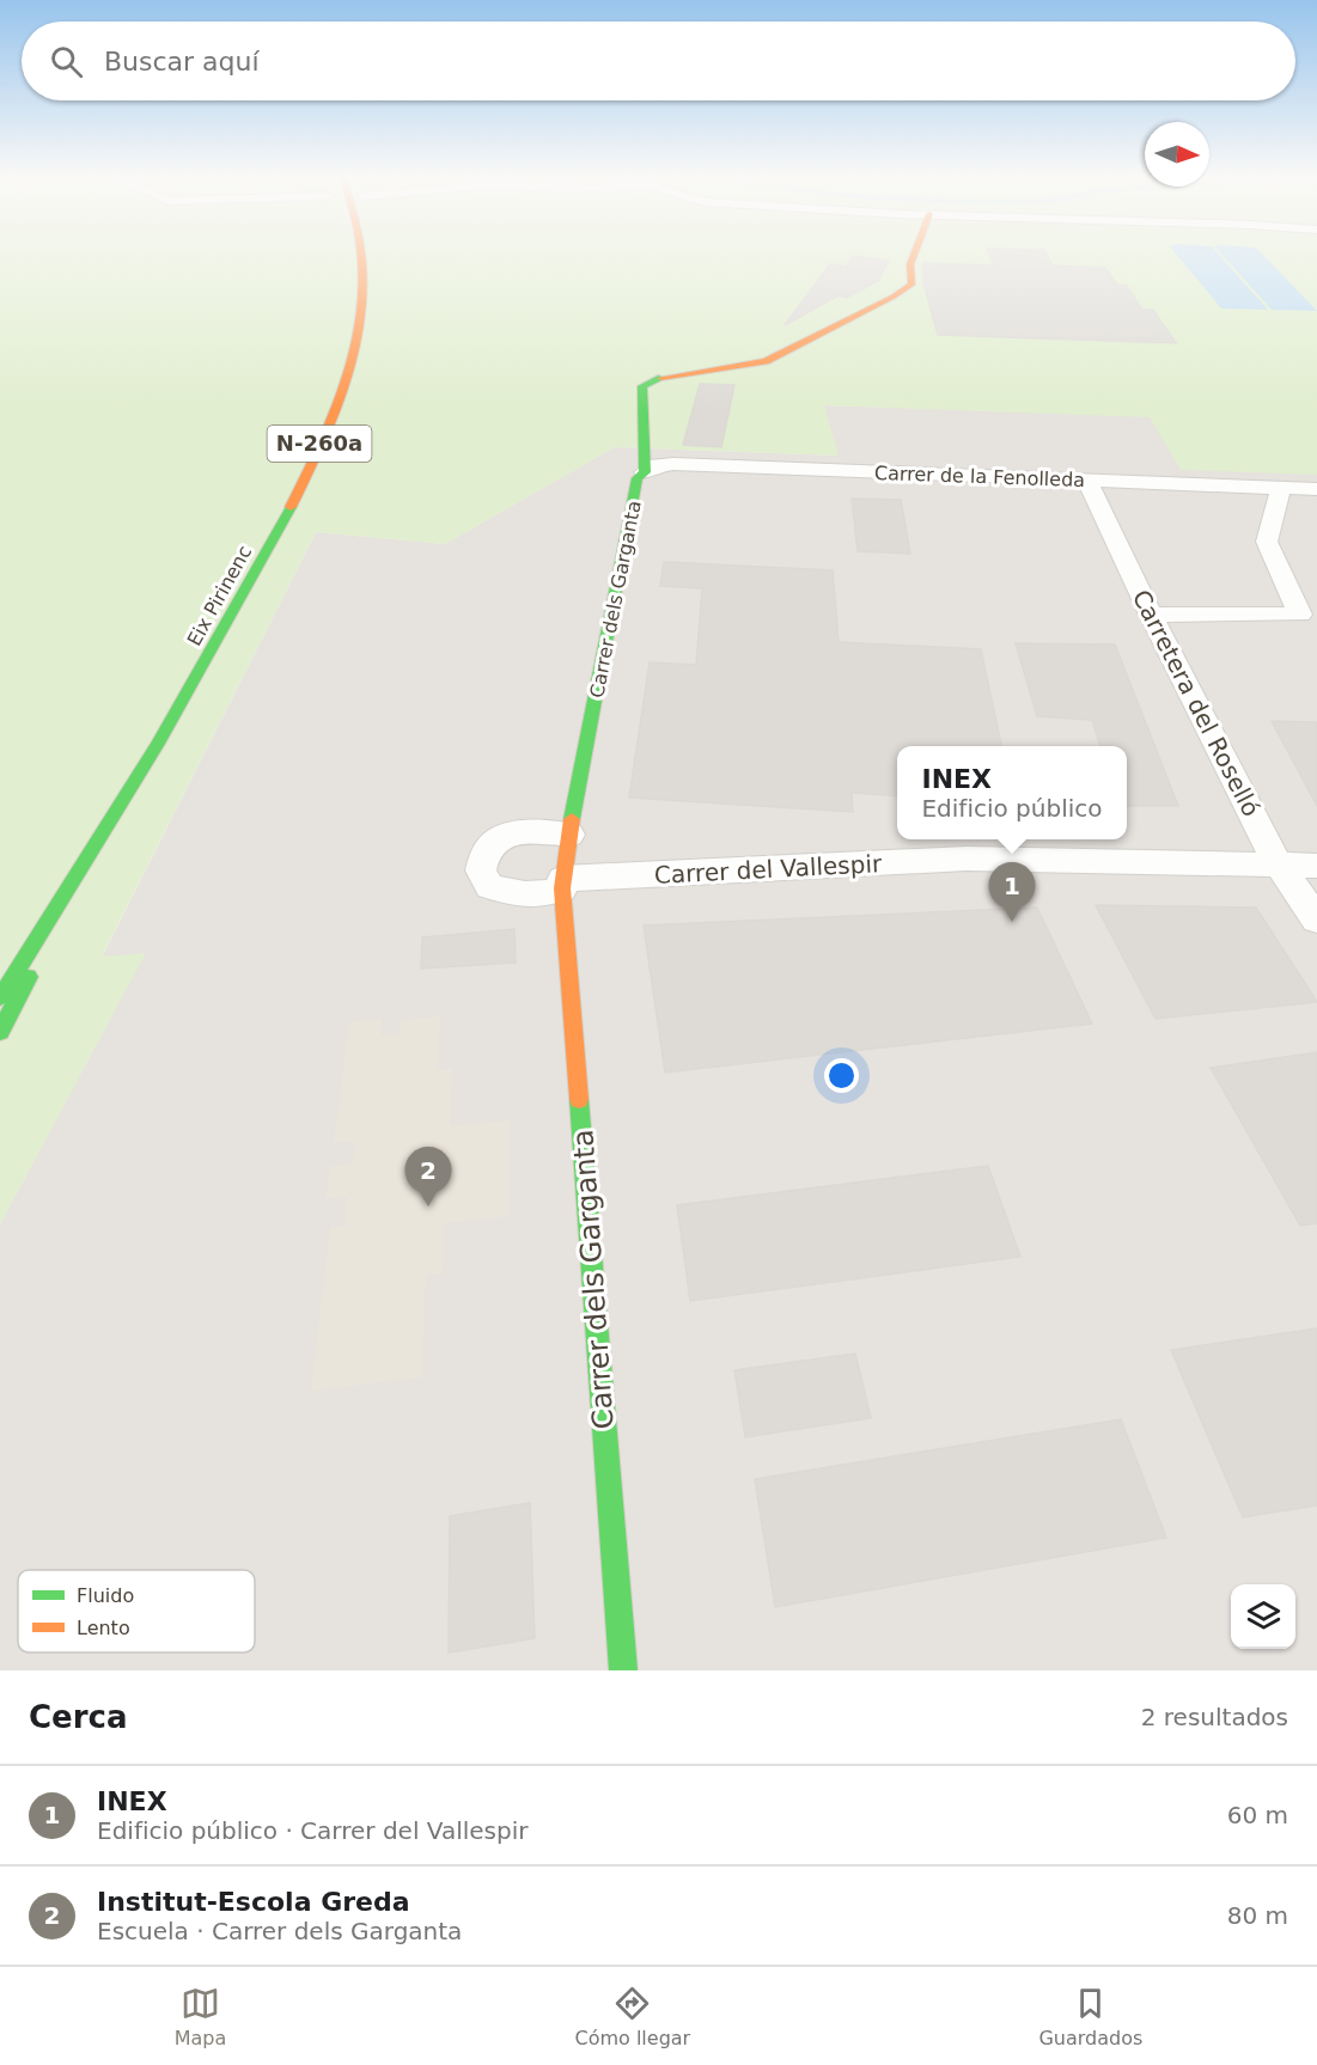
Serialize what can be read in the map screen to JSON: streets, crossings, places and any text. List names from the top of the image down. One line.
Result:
{"streets":{"street":["N-260a","Carrer de la Fenolleda","Eix Pirinenc","Carrer dels Garganta","Carretera del Roselló","Carrer del Vallespir"]},"crossings":[["N-260a","Eix Pirinenc"],["Carrer de la Fenolleda","Carrer dels Garganta"],["Carrer de la Fenolleda","Carretera del Roselló"],["Carrer dels Garganta","Carrer del Vallespir"],["Carretera del Roselló","Carrer del Vallespir"]],"legend":["Fluido","Lento"],"north":"right","page":{"search":"Buscar aquí","popup":["INEX","Edificio público"],"pins":["1","2"],"heading":["Cerca","2 resultados"],"list":[{"mark":"1","name":"INEX","note":"Edificio público · Carrer del Vallespir","value":"60 m"},{"mark":"2","name":"Institut-Escola Greda","note":"Escuela · Carrer dels Garganta","value":"80 m"}],"nav":["Mapa","Cómo llegar","Guardados"]}}
